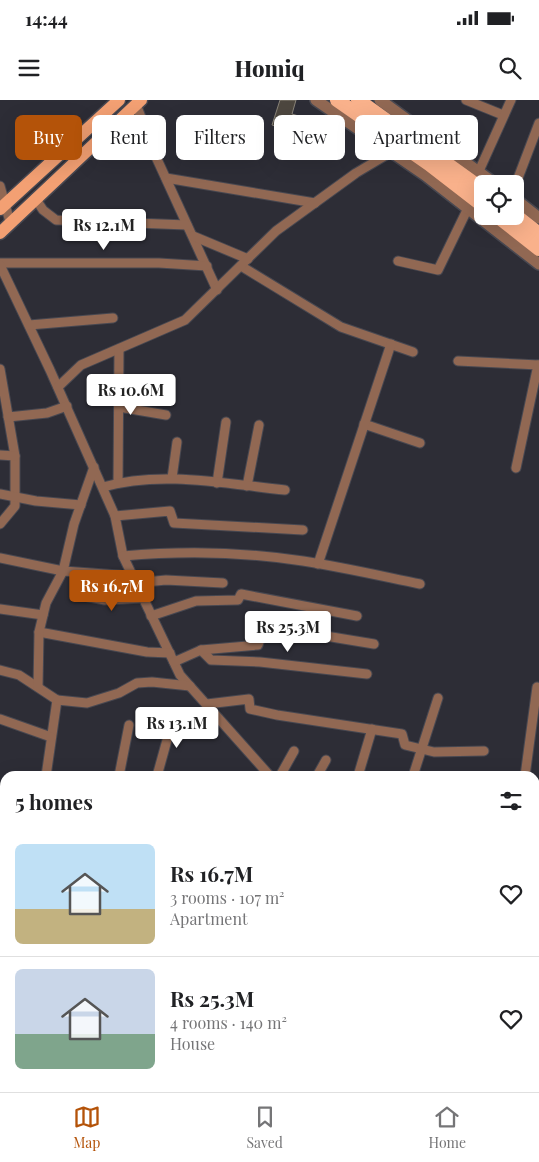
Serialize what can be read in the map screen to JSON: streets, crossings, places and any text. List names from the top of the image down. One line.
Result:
{"page":{"status":"14:44","header":"Homiq","chip":["Buy","Rent","Filters","New","Apartment"],"price":["Rs 12.1M","Rs 10.6M","Rs 16.7M","Rs 25.3M","Rs 13.1M"],"heading":"5 homes","list":[{"name":"Rs 16.7M","note":"3 rooms · 107 m² · Apartment"},{"name":"Rs 25.3M","note":"4 rooms · 140 m² · House"}],"tabs":["Map","Saved","Home"]}}
